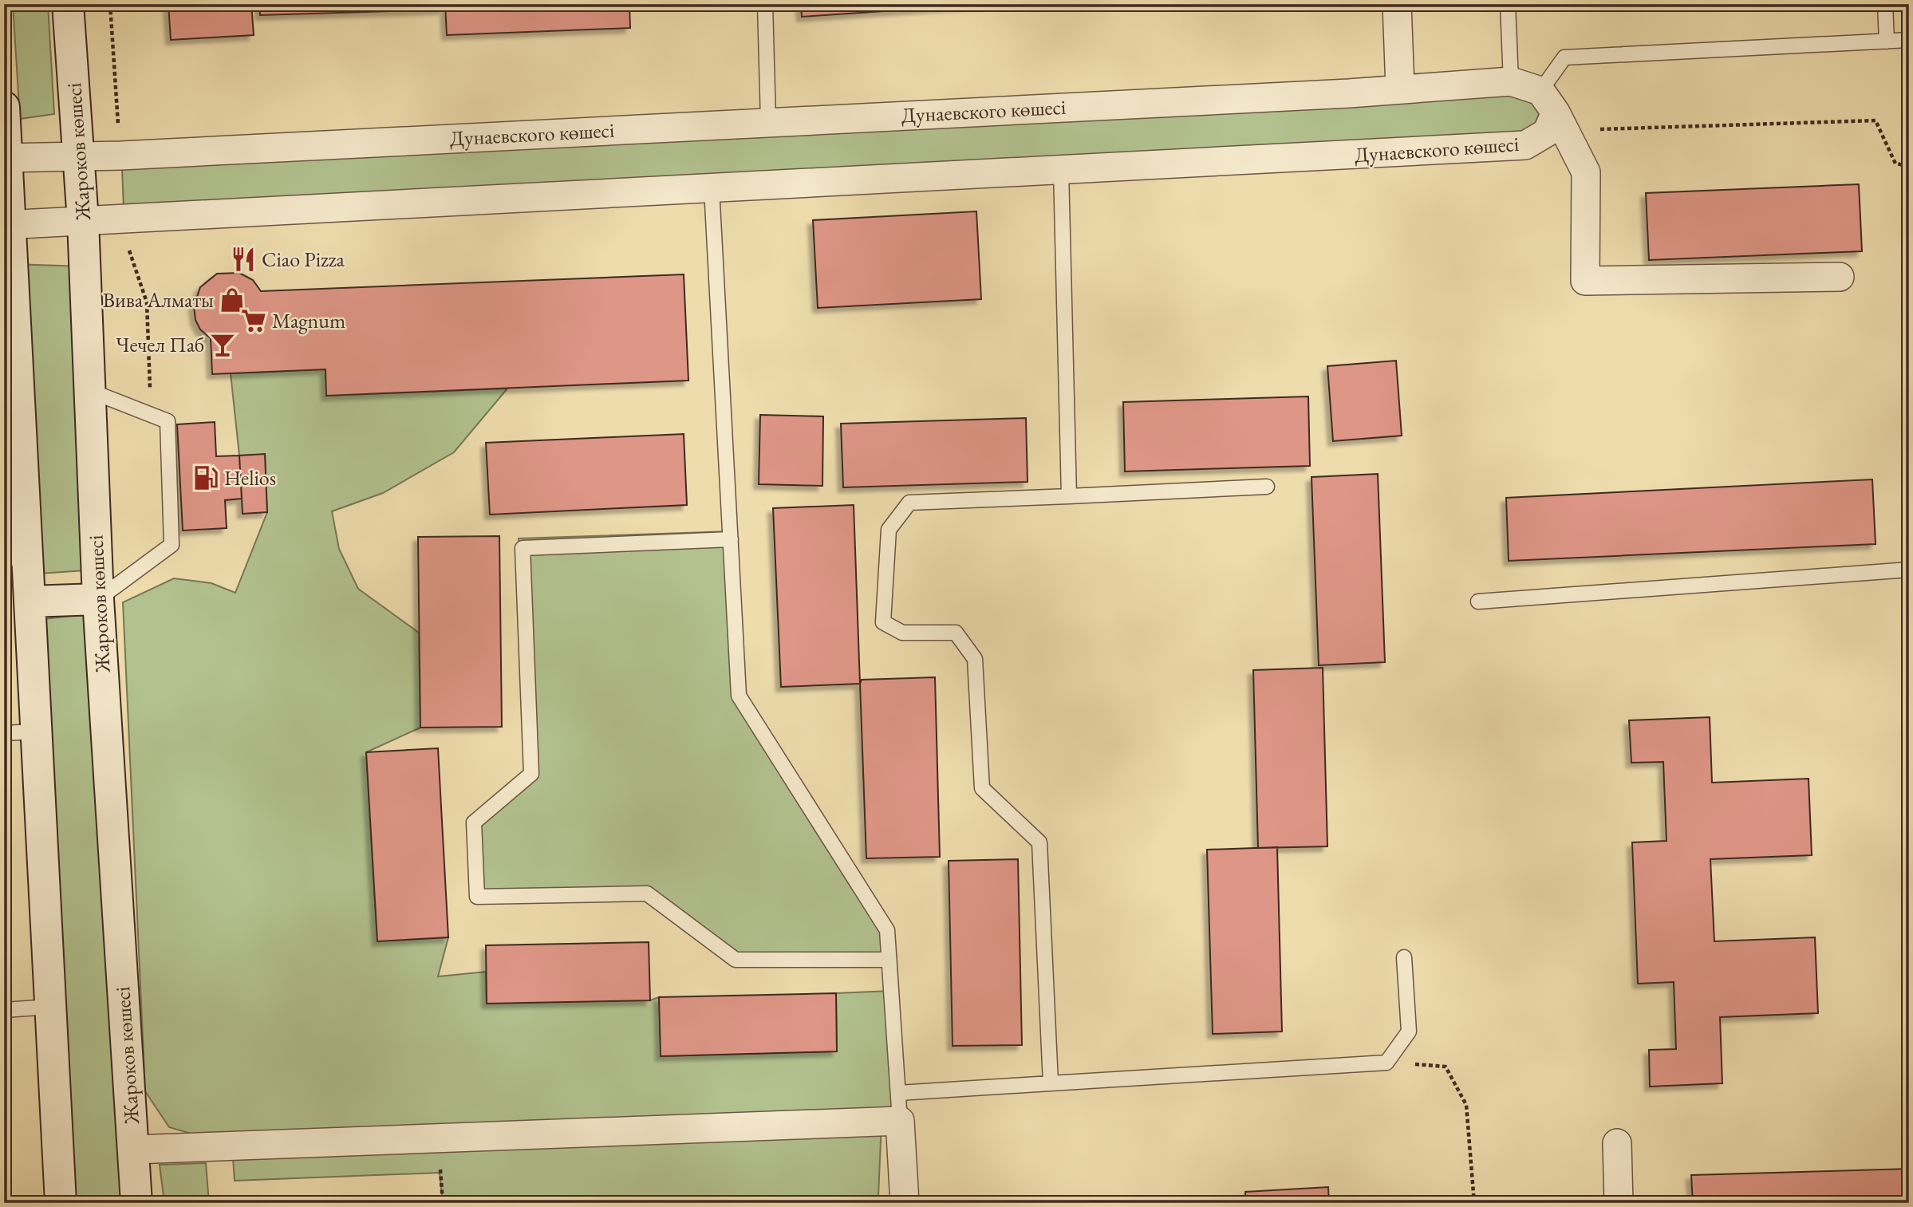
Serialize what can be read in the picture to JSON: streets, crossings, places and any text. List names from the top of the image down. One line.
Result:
{"streets":{"main road":["Жароков көшесі"],"street":["Дунаевского көшесі"]},"crossings":[["Дунаевского көшесі","Жароков көшесі"]],"places":{"restaurant":["Ciao Pizza"],"shop":["Вива Алматы"],"supermarket":["Magnum"],"bar":["Чечел Паб"],"fuel station":["Helios"]}}
